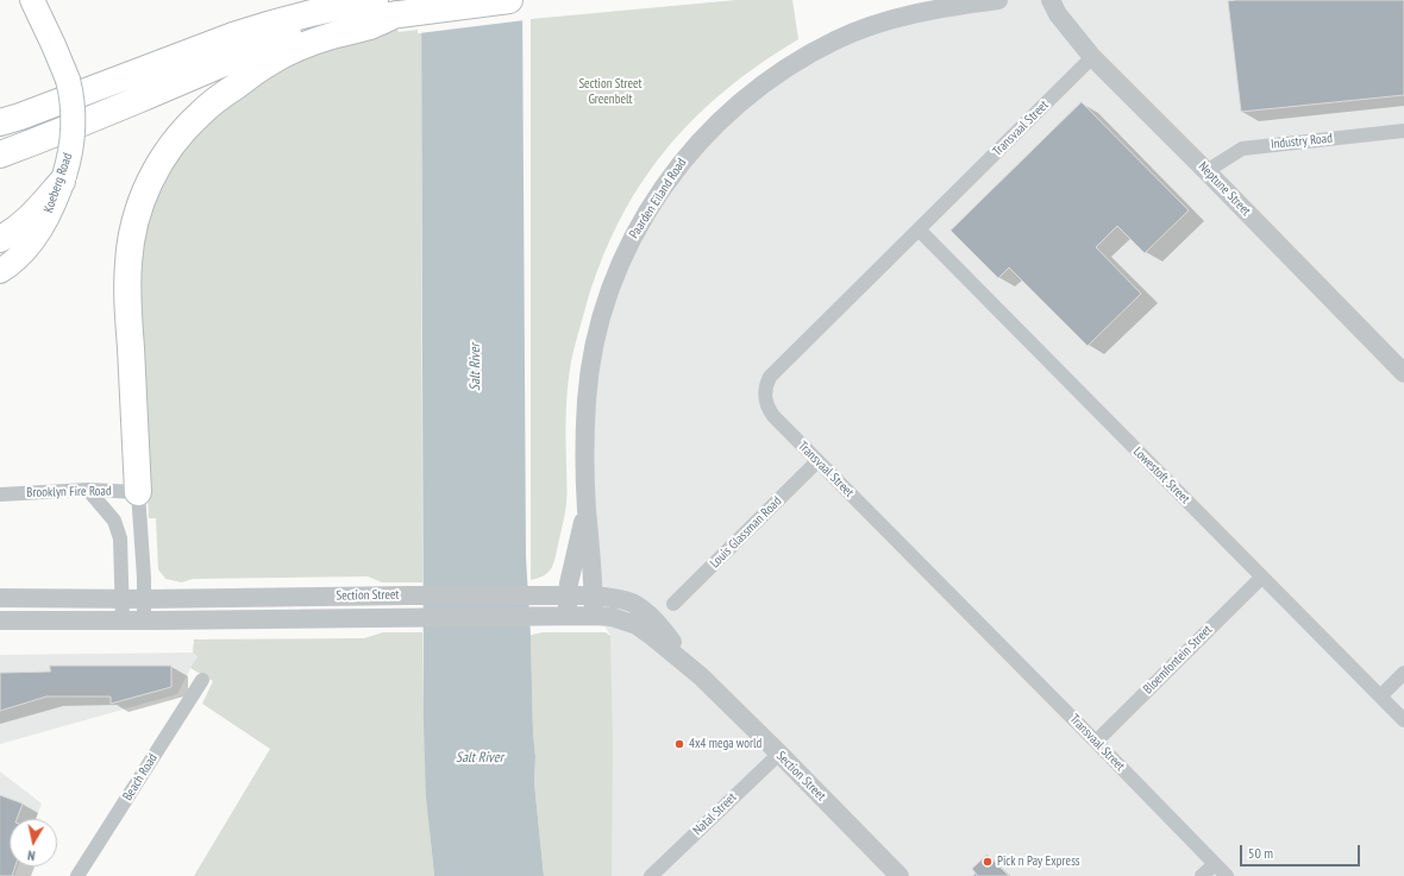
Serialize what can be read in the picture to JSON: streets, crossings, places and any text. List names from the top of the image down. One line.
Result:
{"streets":{"main road":["Koeberg Road"],"street":["Transvaal Street","Industry Road","Neptune Street","Paarden Eiland Road","Lowestoft Street","Brooklyn Fire Road","Louis Glassman Road","Section Street","Bloemfontein Street","Beach Road","Natal Street"]},"crossings":[["Transvaal Street","Neptune Street"],["Transvaal Street","Lowestoft Street"],["Transvaal Street","Louis Glassman Road"],["Transvaal Street","Bloemfontein Street"],["Industry Road","Neptune Street"],["Paarden Eiland Road","Section Street"],["Lowestoft Street","Bloemfontein Street"],["Section Street","Natal Street"]],"water":["Salt River"],"parks":["Section Street Greenbelt"],"places":["4x4 mega world","Pick n Pay Express"],"scale_bar":"50 m","north":"bottom"}
